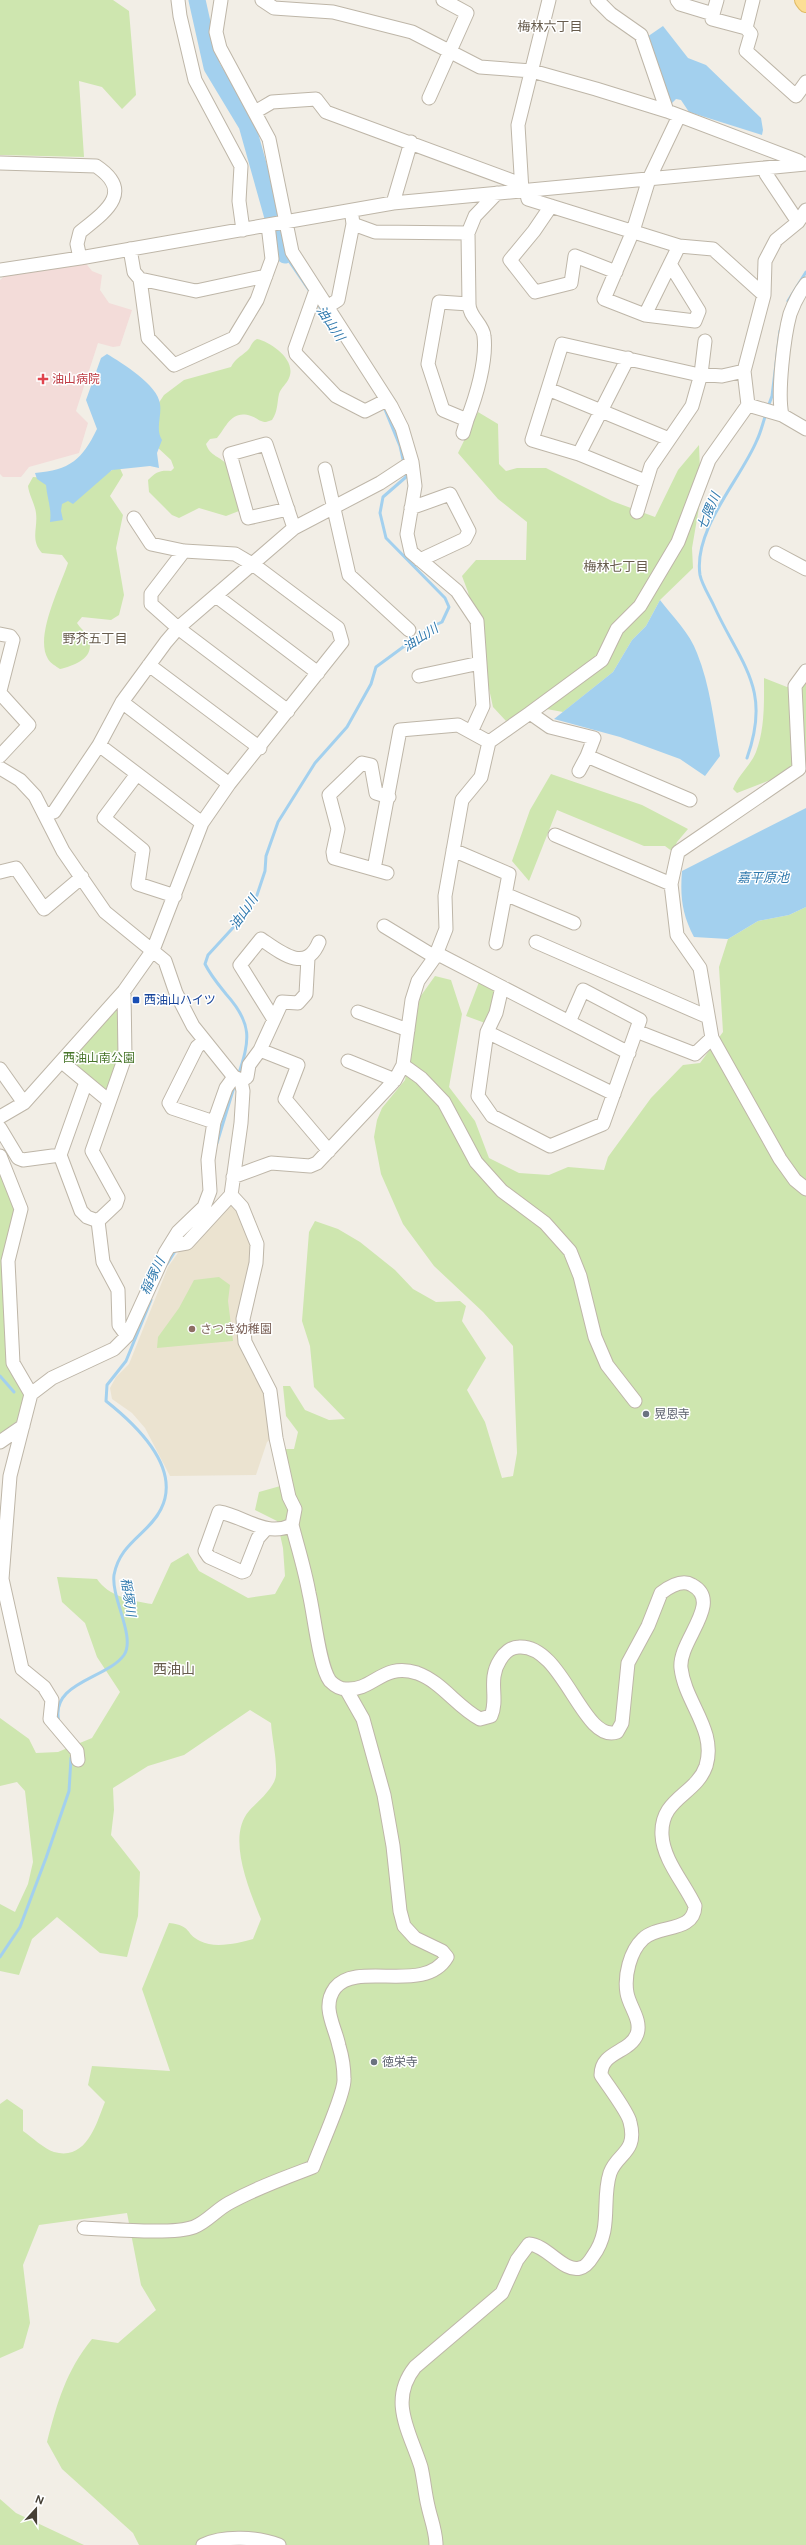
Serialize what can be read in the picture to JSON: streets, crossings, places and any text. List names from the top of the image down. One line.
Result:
{"districts":["梅林六丁目","梅林七丁目","野芥五丁目","西油山"],"water":["油山川","七隈川","嘉平原池","稲塚川"],"parks":["西油山南公園"],"places":{"health":["油山病院"],"transit":["西油山ハイツ"],"other":["さつき幼稚園","晃恩寺","徳栄寺"]},"north":"top"}
